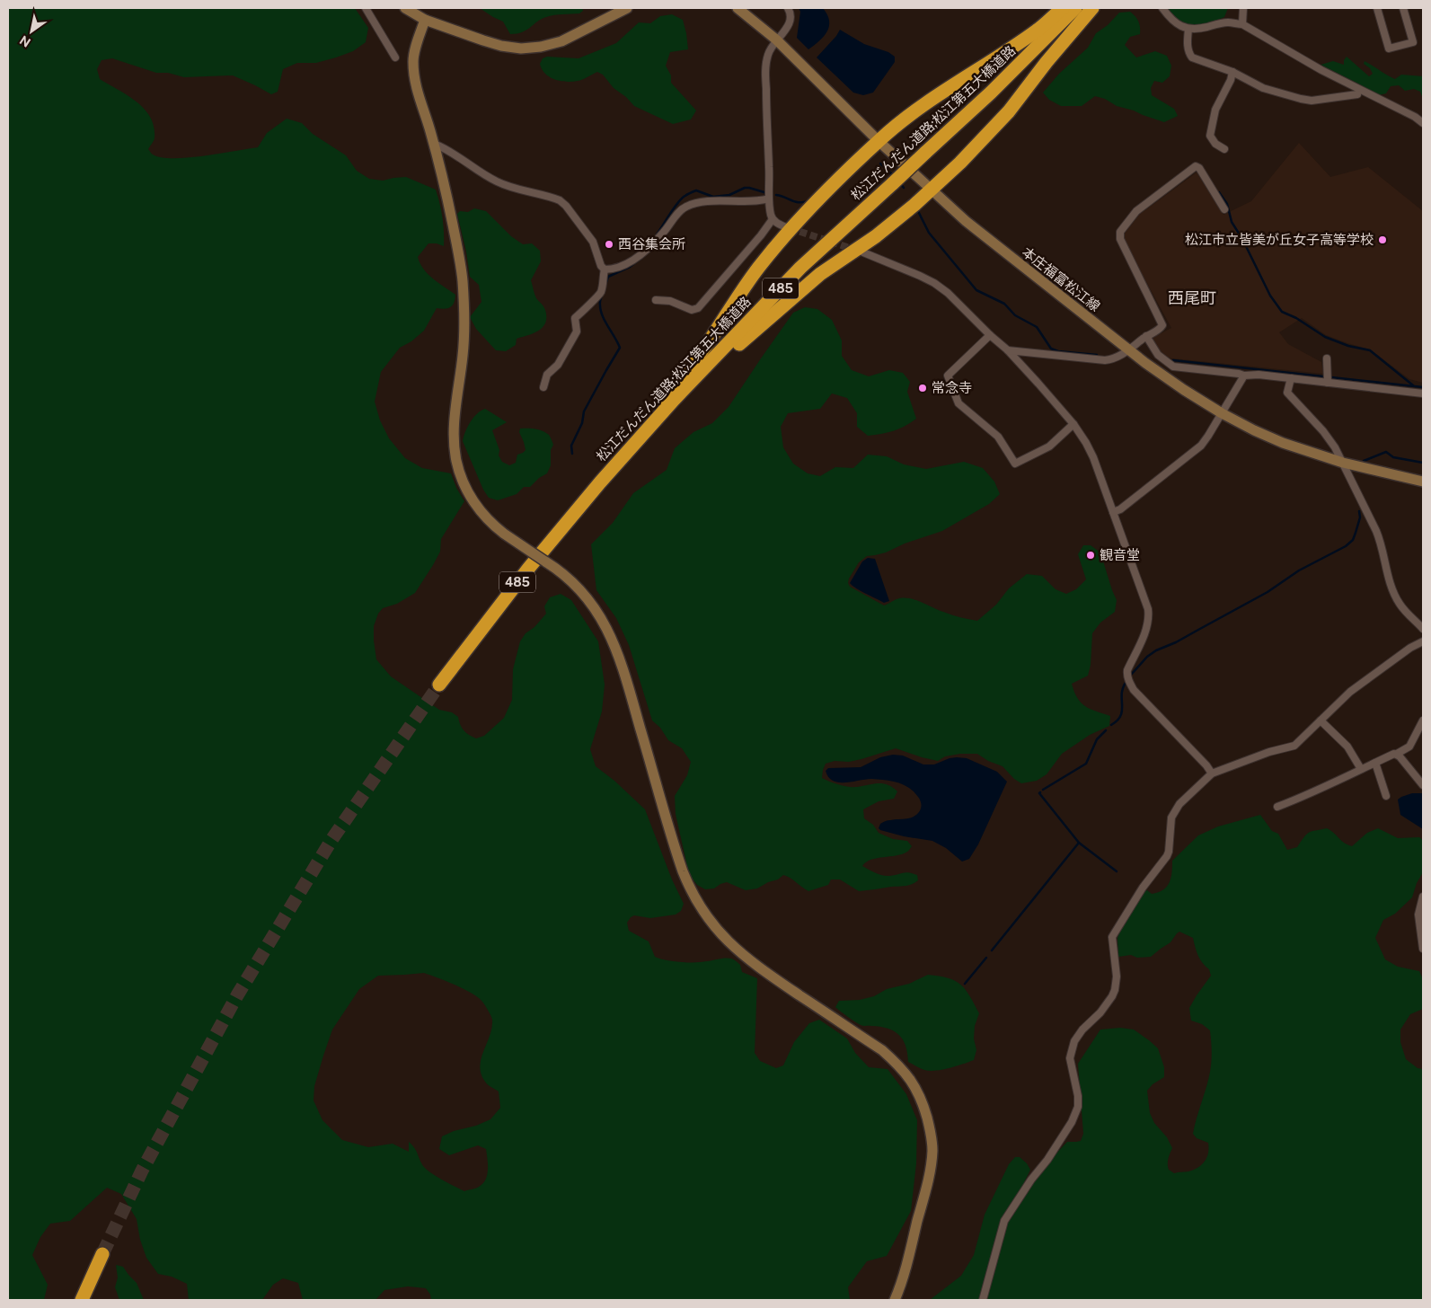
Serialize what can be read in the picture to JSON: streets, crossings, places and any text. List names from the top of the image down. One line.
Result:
{"streets":{"highway":["松江だんだん道路;松江第五大橋道路","485"],"street":["本庄福富松江線"]},"districts":["西尾町"],"places":["松江市立皆美が丘女子高等学校","西谷集会所","常念寺","観音堂"],"north":"bottom left"}
